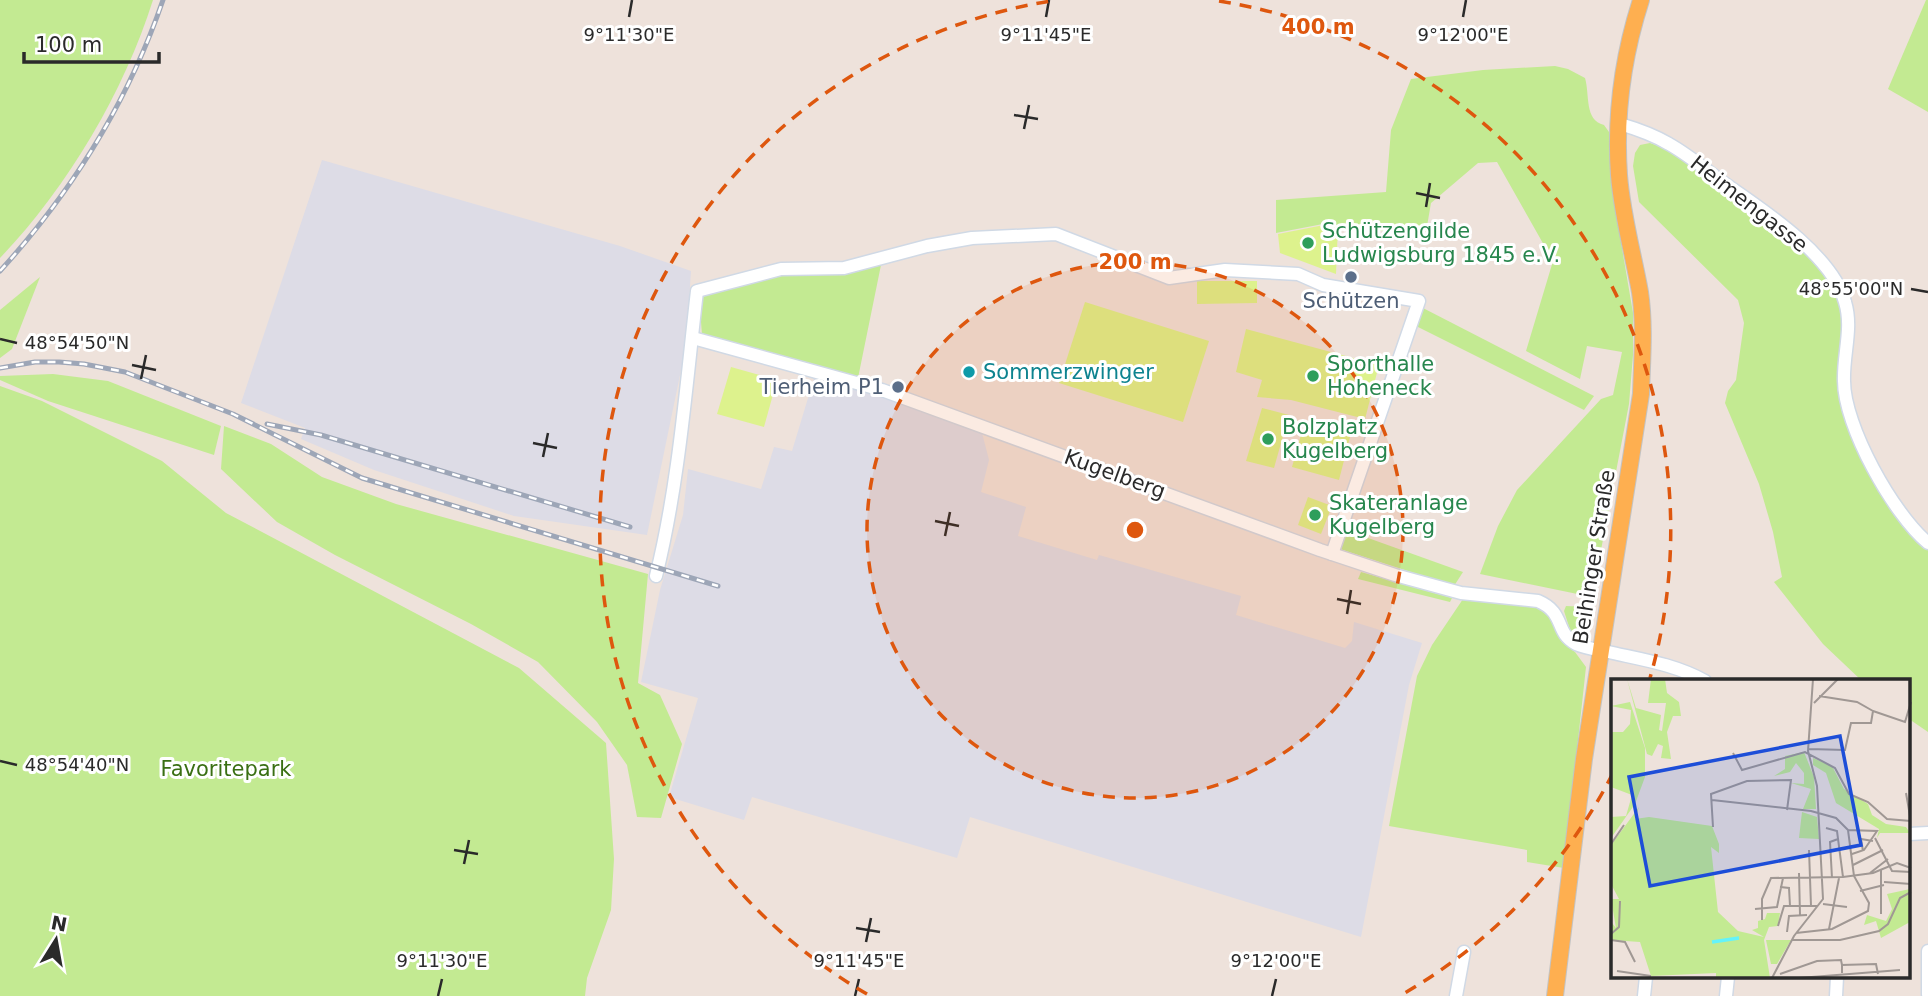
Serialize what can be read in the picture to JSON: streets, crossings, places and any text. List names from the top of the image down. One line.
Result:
{"streets":{"main road":["Beihinger Straße"],"street":["Heimengasse","Kugelberg"]},"crossings":[["Heimengasse","Beihinger Straße"],["Kugelberg","Beihinger Straße"]],"parks":["Favoritepark"],"places":["Schützengilde Ludwigsburg 1845 e.V.","Schützen","Sommerzwinger","Sporthalle Hoheneck","Tierheim P1","Bolzplatz Kugelberg","Skateranlage Kugelberg"],"scale_bar":"100 m","north":"top","coordinates":["9°11'30\"E","9°11'45\"E","9°12'00\"E","48°55'00\"N","48°54'50\"N","48°54'40\"N"],"rings":["400 m","200 m"]}
